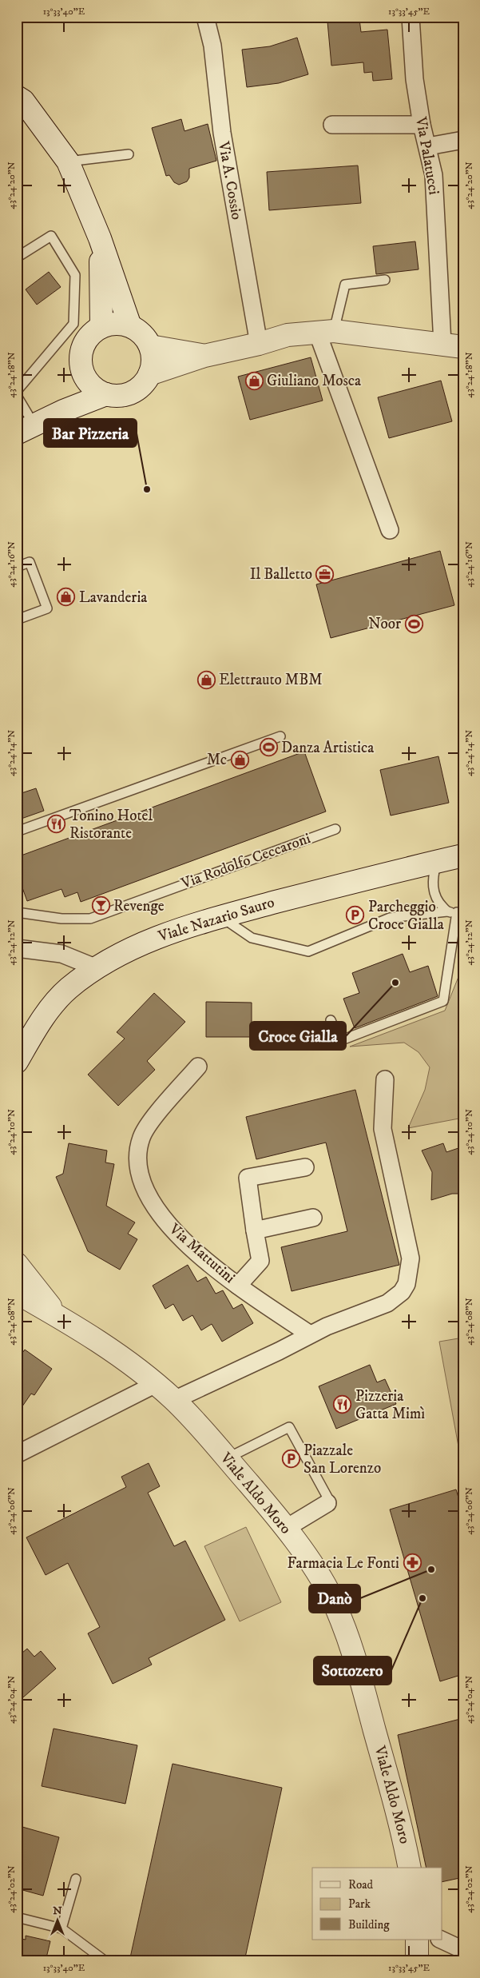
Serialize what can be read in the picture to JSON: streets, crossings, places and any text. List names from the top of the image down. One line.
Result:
{"streets":{"main road":["Viale Nazario Sauro","Viale Aldo Moro"],"street":["Via Palatucci","Via A. Cossio","Via Mattutini"],"lane":["Via Rodolfo Ceccaroni"]},"places":{"shop":["Giuliano Mosca","Lavanderia","Elettrauto MBM","Mc"],"other":["Bar Pizzeria","Croce Gialla","Danò","Sottozero"],"office":["Il Balletto"],"sports":["Noor","Danza Artistica"],"restaurant":["Tonino Hotel Ristorante","Pizzeria Gatta Mimì"],"bar":["Revenge"],"parking":["Parcheggio Croce Gialla","Piazzale San Lorenzo"],"pharmacy":["Farmacia Le Fonti"]},"legend":["Road","Park","Building"],"north":"top","coordinates":["13°33'40\"E","13°33'45\"E","43°24'20\"N","43°24'18\"N","43°24'16\"N","43°24'14\"N","43°24'12\"N","43°24'10\"N","43°24'08\"N","43°24'06\"N","43°24'04\"N","43°24'02\"N"]}
